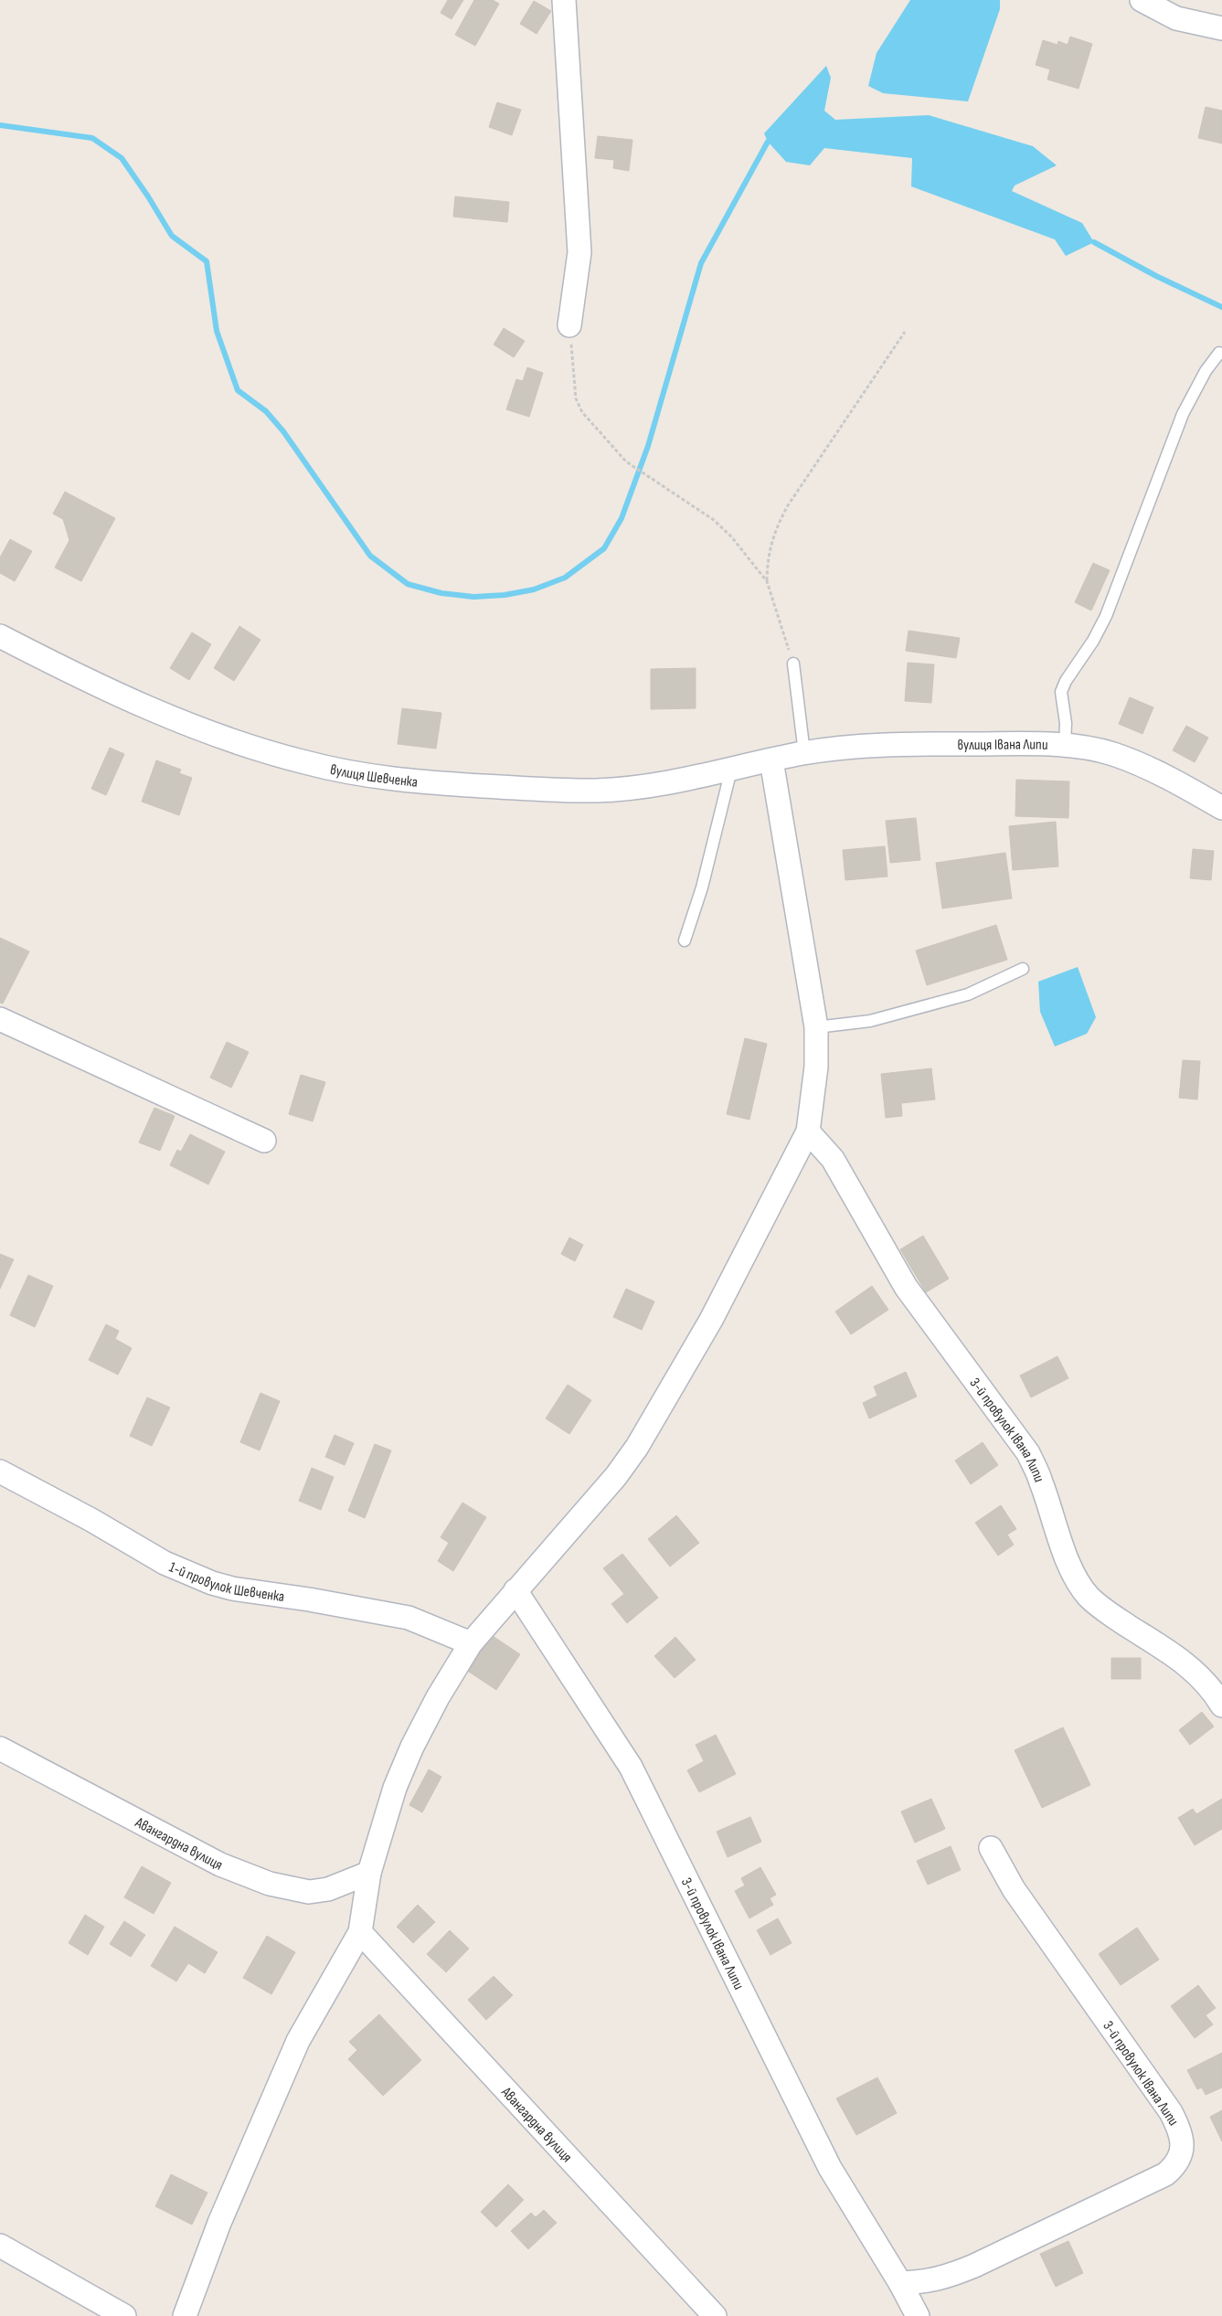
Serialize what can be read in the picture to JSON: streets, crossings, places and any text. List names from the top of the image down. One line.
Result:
{"streets":{"street":["вулиця Івана Липи","вулиця Шевченка","3-й провулок Івана Липи","1-й провулок Шевченка","Авангардна вулиця"]},"crossings":[["вулиця Івана Липи","вулиця Шевченка"]]}
